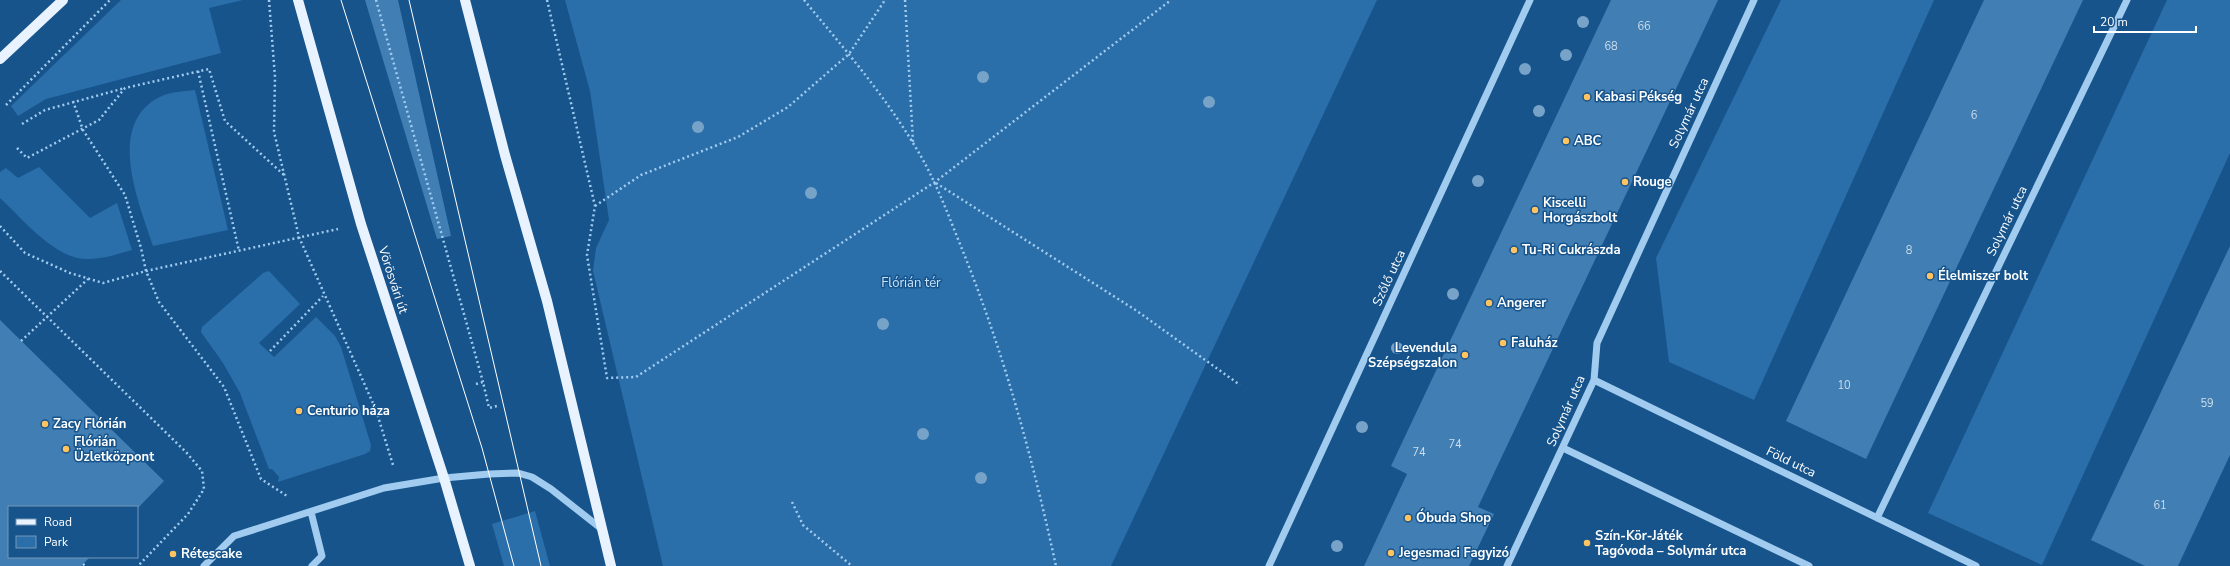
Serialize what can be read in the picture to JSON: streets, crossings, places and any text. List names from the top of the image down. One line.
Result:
{"streets":{"main road":["Vörösvári út"],"street":["Solymár utca","Szőlő utca","Föld utca"]},"crossings":[["Solymár utca","Föld utca"]],"parks":["Flórián tér"],"places":["Kabasi Pékség","ABC","Rouge","Kiscelli Horgászbolt","Tu-Ri Cukrászda","Élelmiszer bolt","Angerer","Faluház","Levendula Szépségszalon","Centurio háza","Zacy Flórián","Flórián Üzletközpont","Óbuda Shop","Szín-Kör-Játék Tagóvoda – Solymár utca","Jegesmaci Fagyizó","Rétescake"],"house_numbers":["66","68","6","8","10","59","74","74","61"],"legend":["Road","Park"],"scale_bar":"20 m"}
